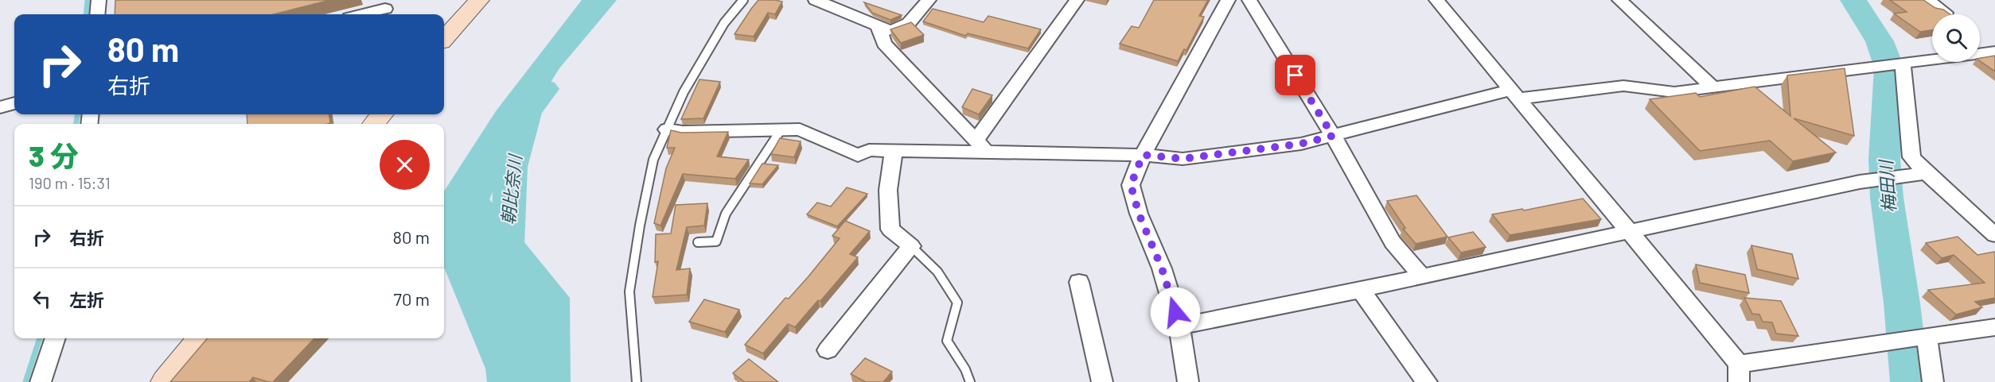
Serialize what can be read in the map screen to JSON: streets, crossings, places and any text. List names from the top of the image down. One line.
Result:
{"water":["梅田川","朝比奈川"],"page":{"turn":["80 m","右折"],"heading":["3 分","190 m · 15:31"],"list":[{"name":"右折","value":"80 m"},{"name":"左折","value":"70 m"}]}}
